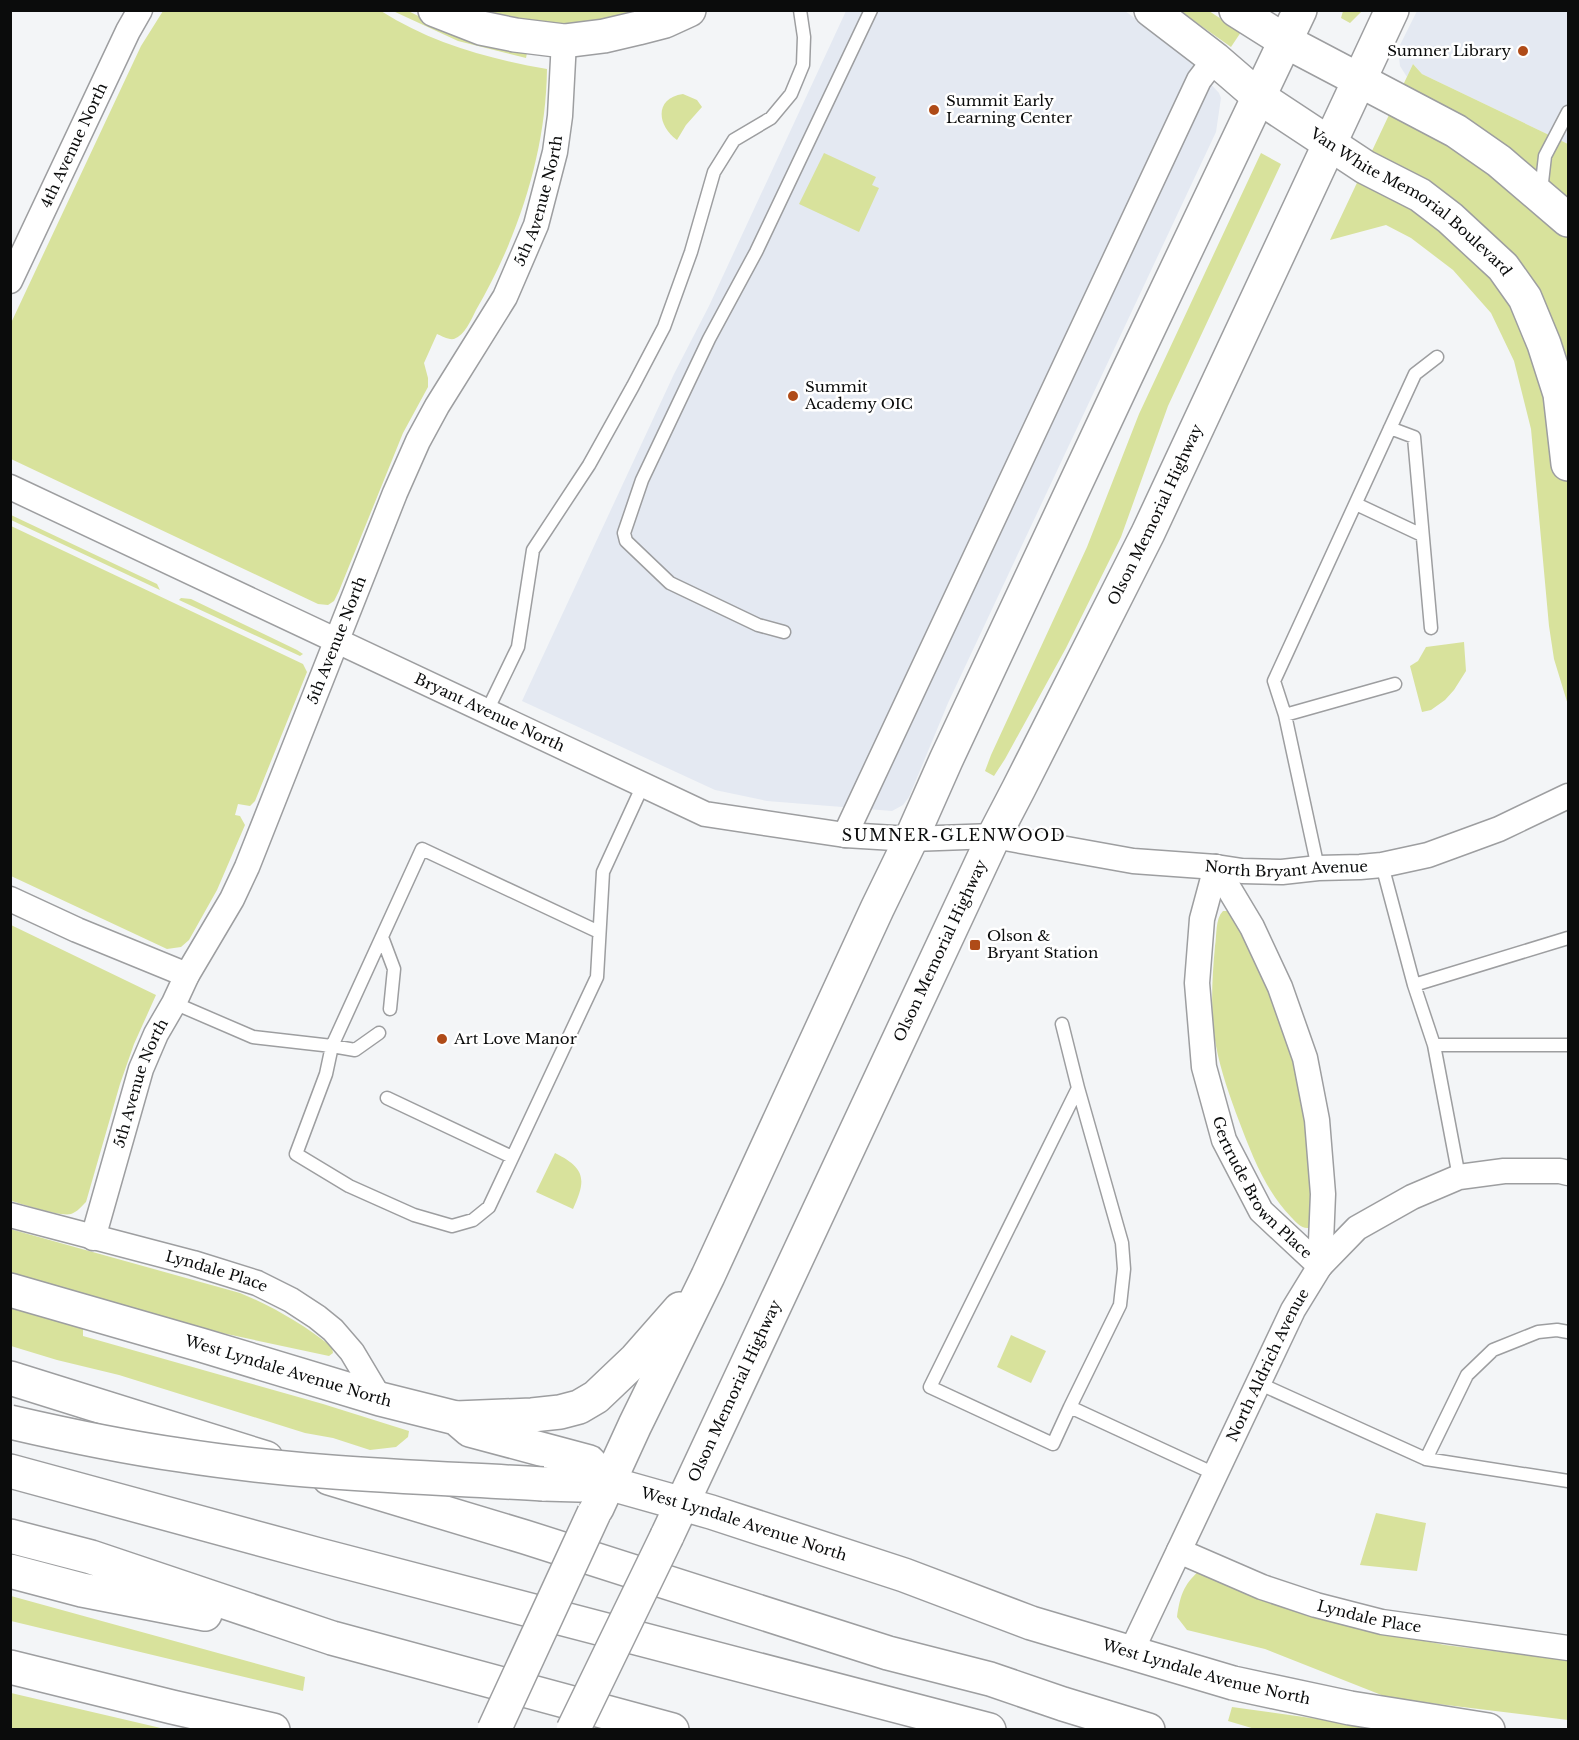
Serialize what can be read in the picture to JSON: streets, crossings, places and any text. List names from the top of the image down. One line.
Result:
{"streets":{"main road":["Van White Memorial Boulevard","Olson Memorial Highway","West Lyndale Avenue North"],"street":["4th Avenue North","5th Avenue North","Bryant Avenue North","North Bryant Avenue","Gertrude Brown Place","Lyndale Place","North Aldrich Avenue"]},"crossings":[["5th Avenue North","Bryant Avenue North"],["5th Avenue North","Lyndale Place"],["Van White Memorial Boulevard","Olson Memorial Highway"],["Olson Memorial Highway","Bryant Avenue North"],["Olson Memorial Highway","North Bryant Avenue"],["Olson Memorial Highway","West Lyndale Avenue North"],["Bryant Avenue North","North Bryant Avenue"],["North Bryant Avenue","Gertrude Brown Place"],["Gertrude Brown Place","North Aldrich Avenue"],["Lyndale Place","North Aldrich Avenue"],["Lyndale Place","West Lyndale Avenue North"],["North Aldrich Avenue","West Lyndale Avenue North"]],"districts":["SUMNER-GLENWOOD"],"places":{"other":["Sumner Library","Summit Early Learning Center","Summit Academy OIC","Art Love Manor"],"transit":["Olson & Bryant Station"]}}
